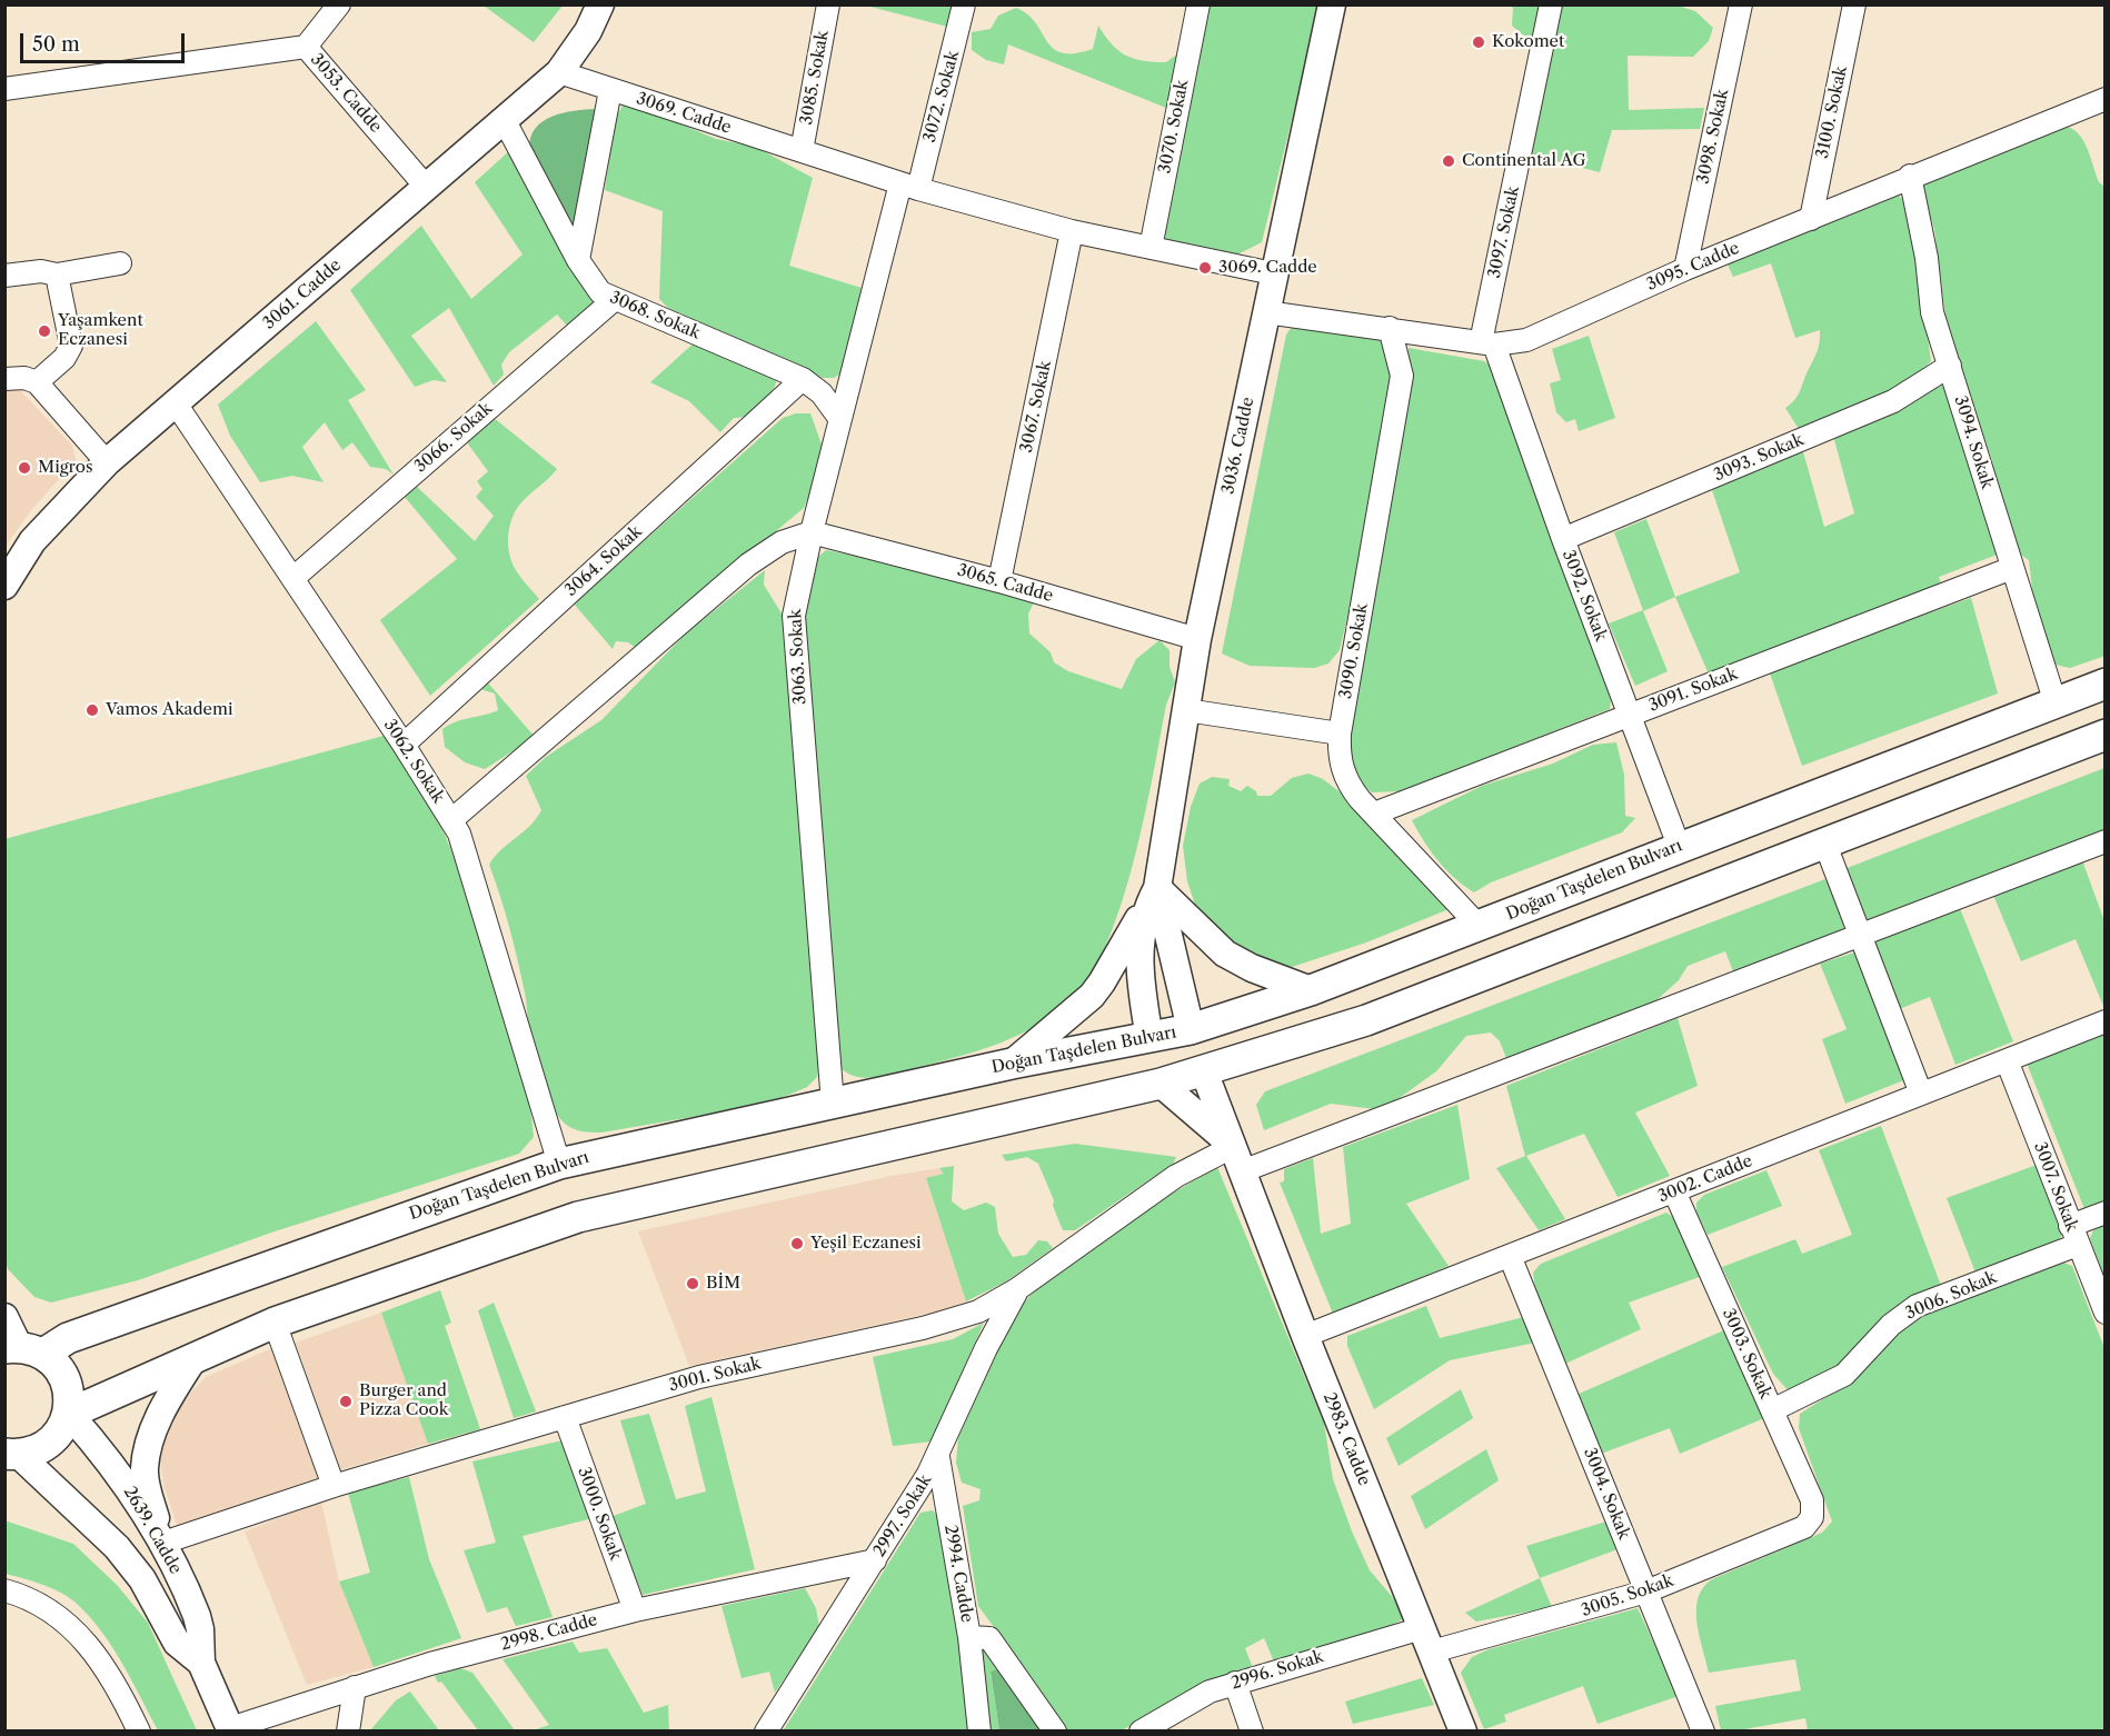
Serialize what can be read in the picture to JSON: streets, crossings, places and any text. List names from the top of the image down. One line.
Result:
{"streets":{"main road":["Doğan Taşdelen Bulvarı"],"street":["3085. Sokak","3053. Cadde","3072. Sokak","3100. Sokak","3069. Cadde","3070. Sokak","3098. Sokak","3097. Sokak","3095. Cadde","3061. Cadde","3068. Sokak","3067. Sokak","3066. Sokak","3094. Sokak","3036. Cadde","3093. Sokak","3064. Sokak","3065. Cadde","3092. Sokak","3090. Sokak","3063. Sokak","3091. Sokak","3062. Sokak","3002. Cadde","3007. Sokak","3006. Sokak","3003. Sokak","3001. Sokak","2983. Cadde","3004. Sokak","3000. Sokak","2997. Sokak","2639. Cadde","2994. Cadde","3005. Sokak","2998. Cadde","2996. Sokak"]},"crossings":[["3085. Sokak","3069. Cadde"],["3053. Cadde","3061. Cadde"],["3072. Sokak","3069. Cadde"],["3072. Sokak","3063. Sokak"],["3100. Sokak","3095. Cadde"],["3069. Cadde","3070. Sokak"],["3069. Cadde","3061. Cadde"],["3069. Cadde","3067. Sokak"],["3069. Cadde","3036. Cadde"],["3069. Cadde","3063. Sokak"],["3098. Sokak","3095. Cadde"],["3097. Sokak","3095. Cadde"],["3097. Sokak","3092. Sokak"],["3095. Cadde","3094. Sokak"],["3095. Cadde","3036. Cadde"],["3095. Cadde","3092. Sokak"],["3095. Cadde","3090. Sokak"],["3061. Cadde","3068. Sokak"],["3061. Cadde","3062. Sokak"],["3068. Sokak","3066. Sokak"],["3068. Sokak","3064. Sokak"],["3068. Sokak","3063. Sokak"],["3067. Sokak","3065. Cadde"],["3066. Sokak","3062. Sokak"],["3094. Sokak","3093. Sokak"],["3094. Sokak","3091. Sokak"],["3094. Sokak","Doğan Taşdelen Bulvarı"],["3036. Cadde","3065. Cadde"],["3036. Cadde","Doğan Taşdelen Bulvarı"],["3093. Sokak","3092. Sokak"],["3064. Sokak","3062. Sokak"],["3065. Cadde","3063. Sokak"],["3092. Sokak","3091. Sokak"],["3092. Sokak","Doğan Taşdelen Bulvarı"],["3090. Sokak","3091. Sokak"],["3090. Sokak","Doğan Taşdelen Bulvarı"],["3063. Sokak","Doğan Taşdelen Bulvarı"],["3062. Sokak","Doğan Taşdelen Bulvarı"],["3002. Cadde","3007. Sokak"],["3002. Cadde","3003. Sokak"],["3002. Cadde","2983. Cadde"],["3002. Cadde","3004. Sokak"],["3007. Sokak","3006. Sokak"],["3006. Sokak","3003. Sokak"],["3003. Sokak","3005. Sokak"],["3001. Sokak","2983. Cadde"],["3001. Sokak","3000. Sokak"],["3001. Sokak","2997. Sokak"],["3001. Sokak","2639. Cadde"],["2983. Cadde","3005. Sokak"],["2983. Cadde","2996. Sokak"],["3004. Sokak","3005. Sokak"],["3000. Sokak","2998. Cadde"],["2997. Sokak","2994. Cadde"],["2997. Sokak","2998. Cadde"],["2639. Cadde","2998. Cadde"],["3005. Sokak","2996. Sokak"]],"places":["Kokomet","Continental AG","3069. Cadde","Yaşamkent Eczanesi","Migros","Vamos Akademi","Yeşil Eczanesi","BİM","Burger and Pizza Cook"],"scale_bar":"50 m"}
